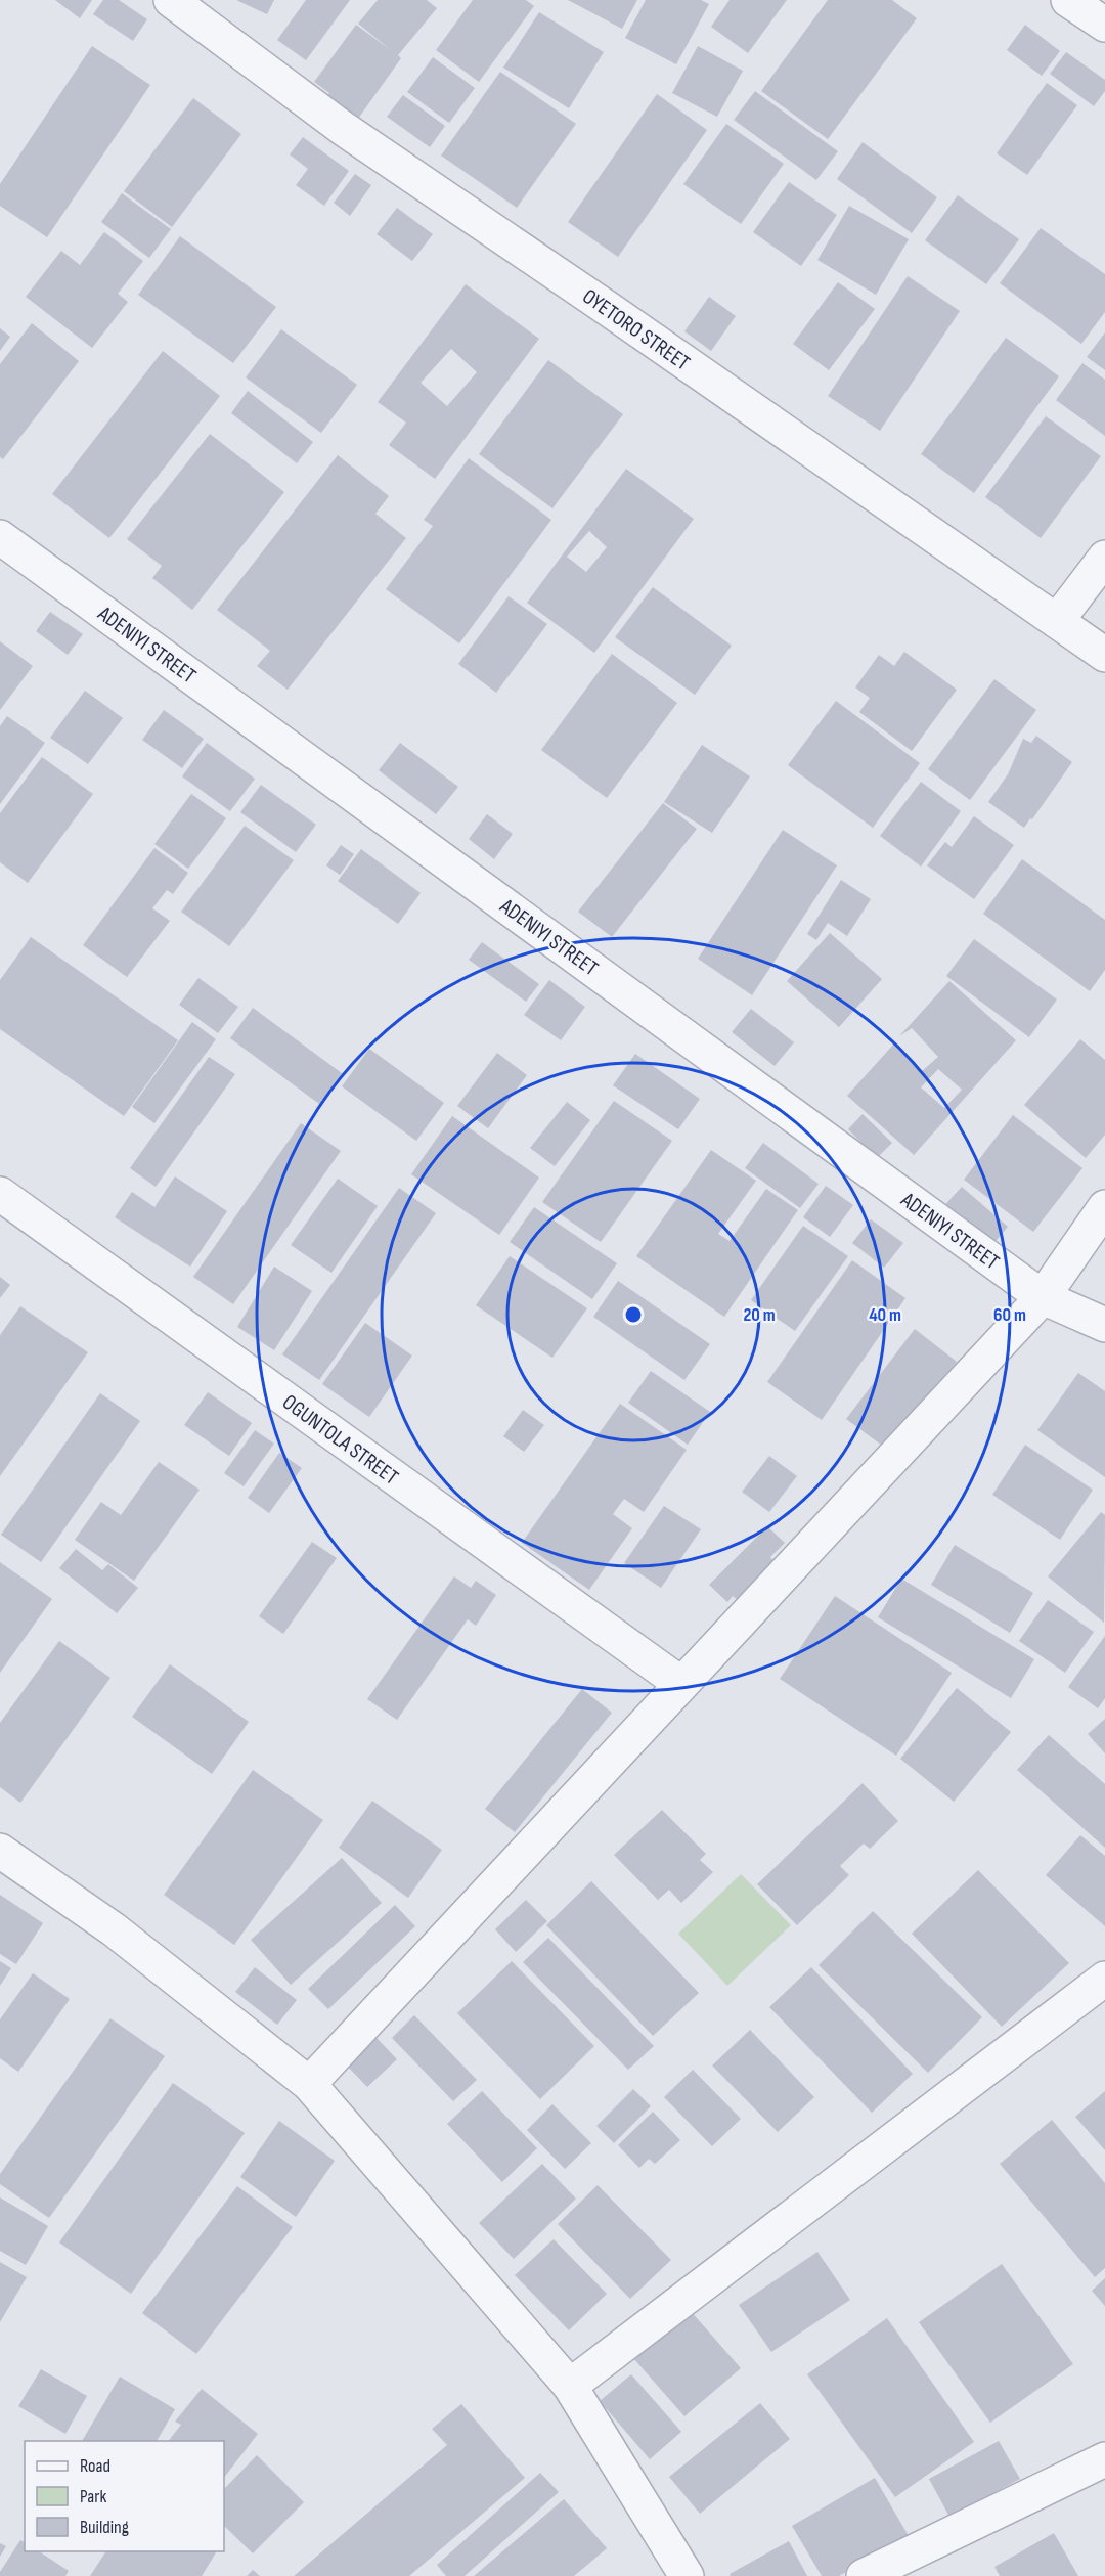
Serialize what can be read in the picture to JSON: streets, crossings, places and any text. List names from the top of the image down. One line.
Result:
{"streets":{"street":["OYETORO STREET","ADENIYI STREET","OGUNTOLA STREET"]},"legend":["Road","Park","Building"],"rings":["20 m","40 m","60 m"]}
